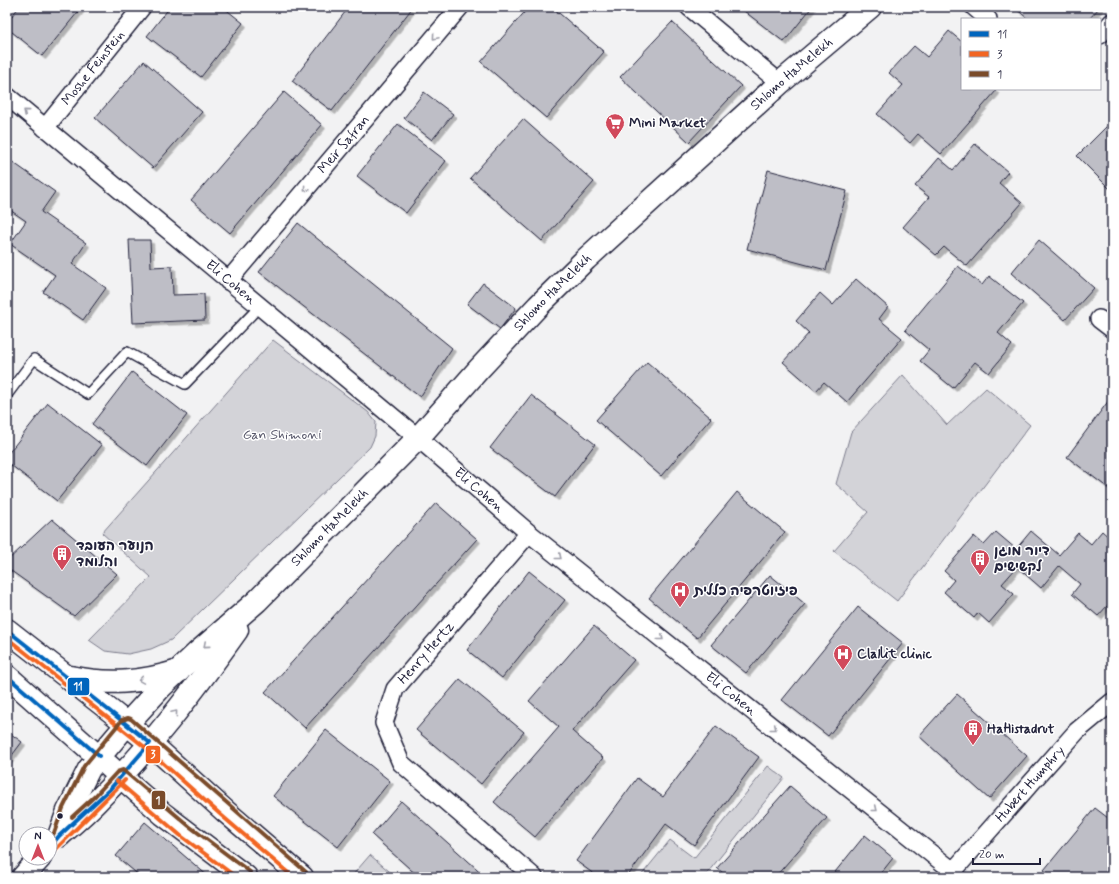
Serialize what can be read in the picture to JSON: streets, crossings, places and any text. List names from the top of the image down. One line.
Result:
{"streets":{"street":["Moshe Feinstein","Shlomo HaMelekh","Meir Safran","Eli Cohen","Henry Hertz","Hubert Humphry"]},"crossings":[["Moshe Feinstein","Eli Cohen"],["Shlomo HaMelekh","Eli Cohen"],["Meir Safran","Eli Cohen"],["Eli Cohen","Henry Hertz"],["Eli Cohen","Hubert Humphry"]],"one_way":["Meir Safran","Eli Cohen"],"parks":["Gan Shimoni"],"places":{"supermarket":["Mini Market"],"building":["הנוער העובד והלומד","דיור מוגן לקשישים","HaHistadrut"],"hospital":["פיזיוטרפיה כללית","Clallit clinic"]},"lines":["transit line 11","transit line 3","transit line 1"],"legend":["11","3","1"],"scale_bar":"20 m","north":"top"}
